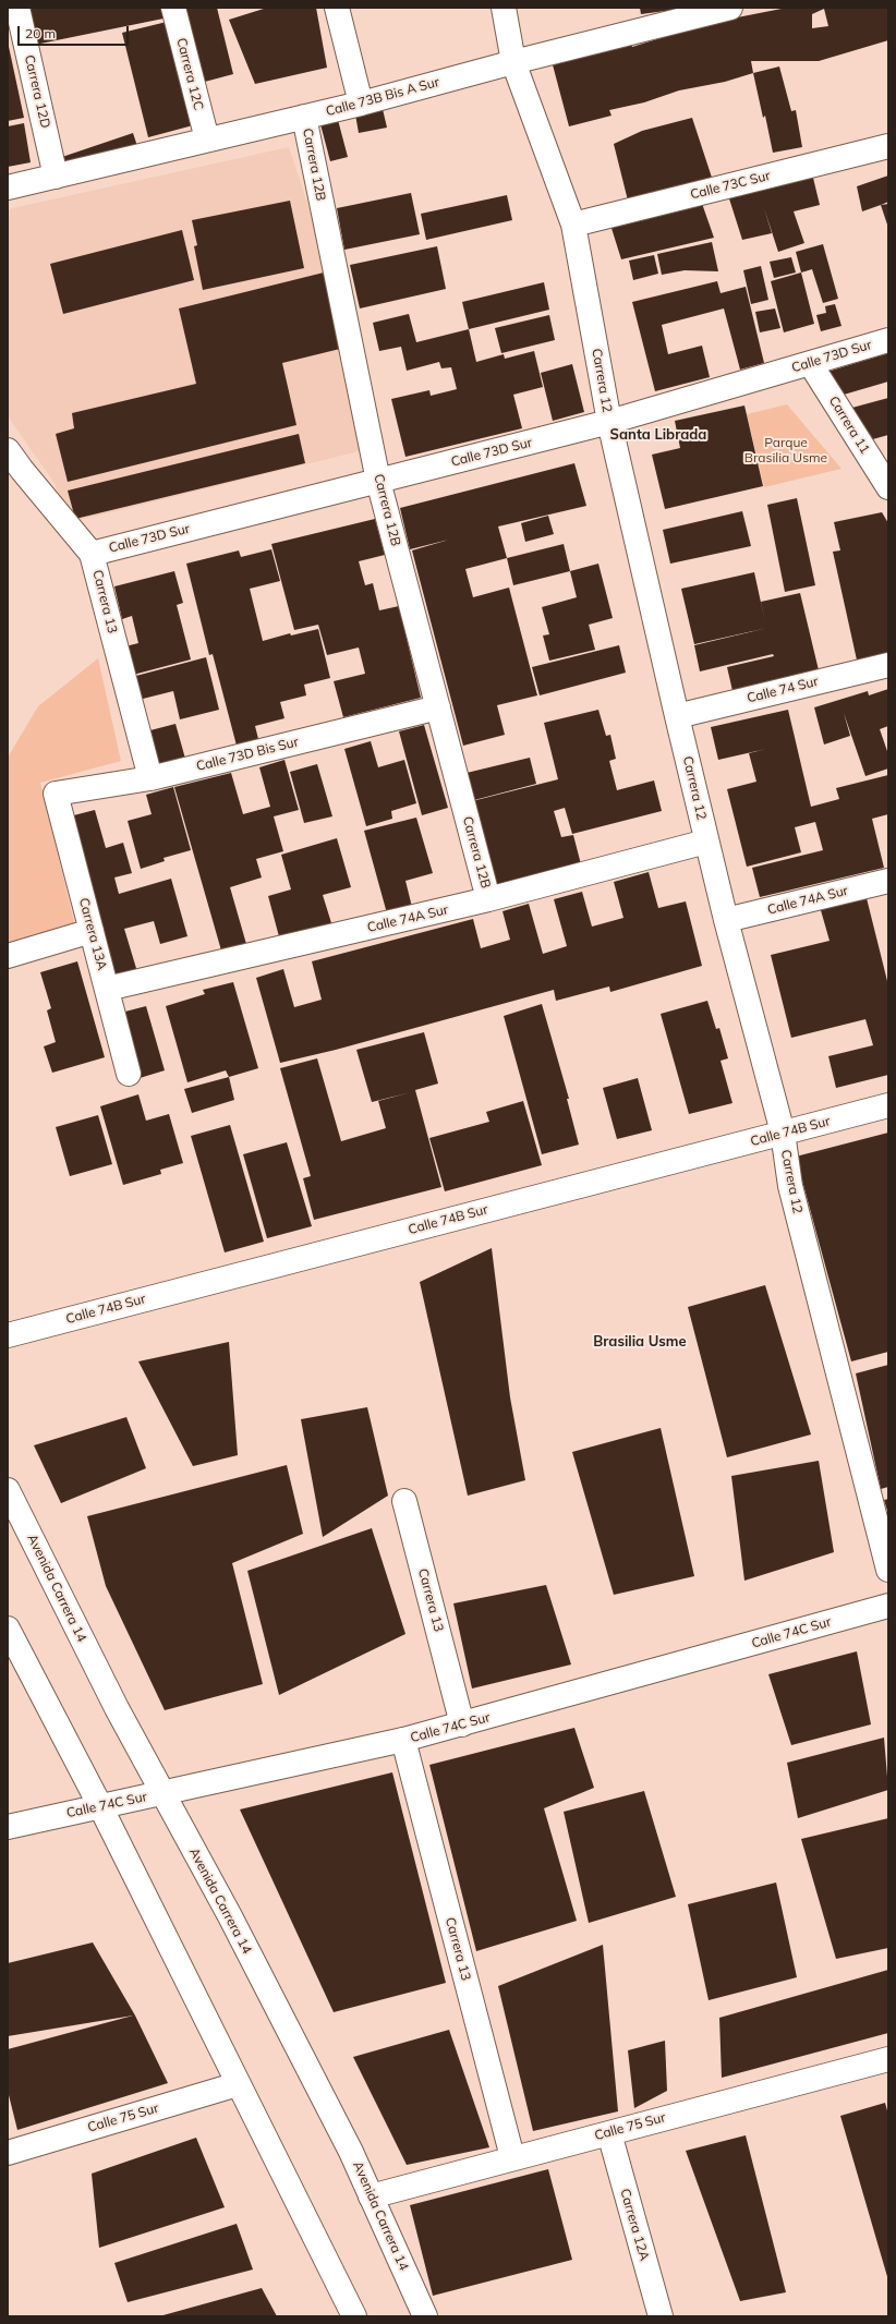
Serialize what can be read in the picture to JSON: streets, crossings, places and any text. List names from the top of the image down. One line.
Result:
{"streets":{"street":["Carrera 12C","Carrera 12D","Calle 73B Bis A Sur","Carrera 12B","Calle 73C Sur","Calle 73D Sur","Carrera 12","Carrera 11","Carrera 13","Calle 74 Sur","Calle 73D Bis Sur","Calle 74A Sur","Carrera 13A","Calle 74B Sur","Avenida Carrera 14","Calle 74C Sur","Calle 75 Sur","Carrera 12A"]},"crossings":[["Carrera 12C","Calle 73B Bis A Sur"],["Carrera 12D","Calle 73B Bis A Sur"],["Calle 73B Bis A Sur","Carrera 12B"],["Calle 73B Bis A Sur","Carrera 12"],["Carrera 12B","Calle 73D Sur"],["Carrera 12B","Calle 73D Bis Sur"],["Carrera 12B","Calle 74A Sur"],["Calle 73C Sur","Carrera 12"],["Calle 73D Sur","Carrera 12"],["Calle 73D Sur","Carrera 11"],["Calle 73D Sur","Carrera 13"],["Carrera 12","Calle 74 Sur"],["Carrera 12","Calle 74A Sur"],["Carrera 12","Calle 74B Sur"],["Carrera 13","Calle 73D Bis Sur"],["Carrera 13","Calle 74C Sur"],["Carrera 13","Calle 75 Sur"],["Calle 73D Bis Sur","Carrera 13A"],["Calle 74A Sur","Carrera 13A"],["Avenida Carrera 14","Calle 74C Sur"],["Avenida Carrera 14","Calle 75 Sur"],["Calle 75 Sur","Carrera 12A"]],"districts":["Santa Librada","Brasilia Usme"],"parks":["Parque Brasilia Usme"],"scale_bar":"20 m"}
